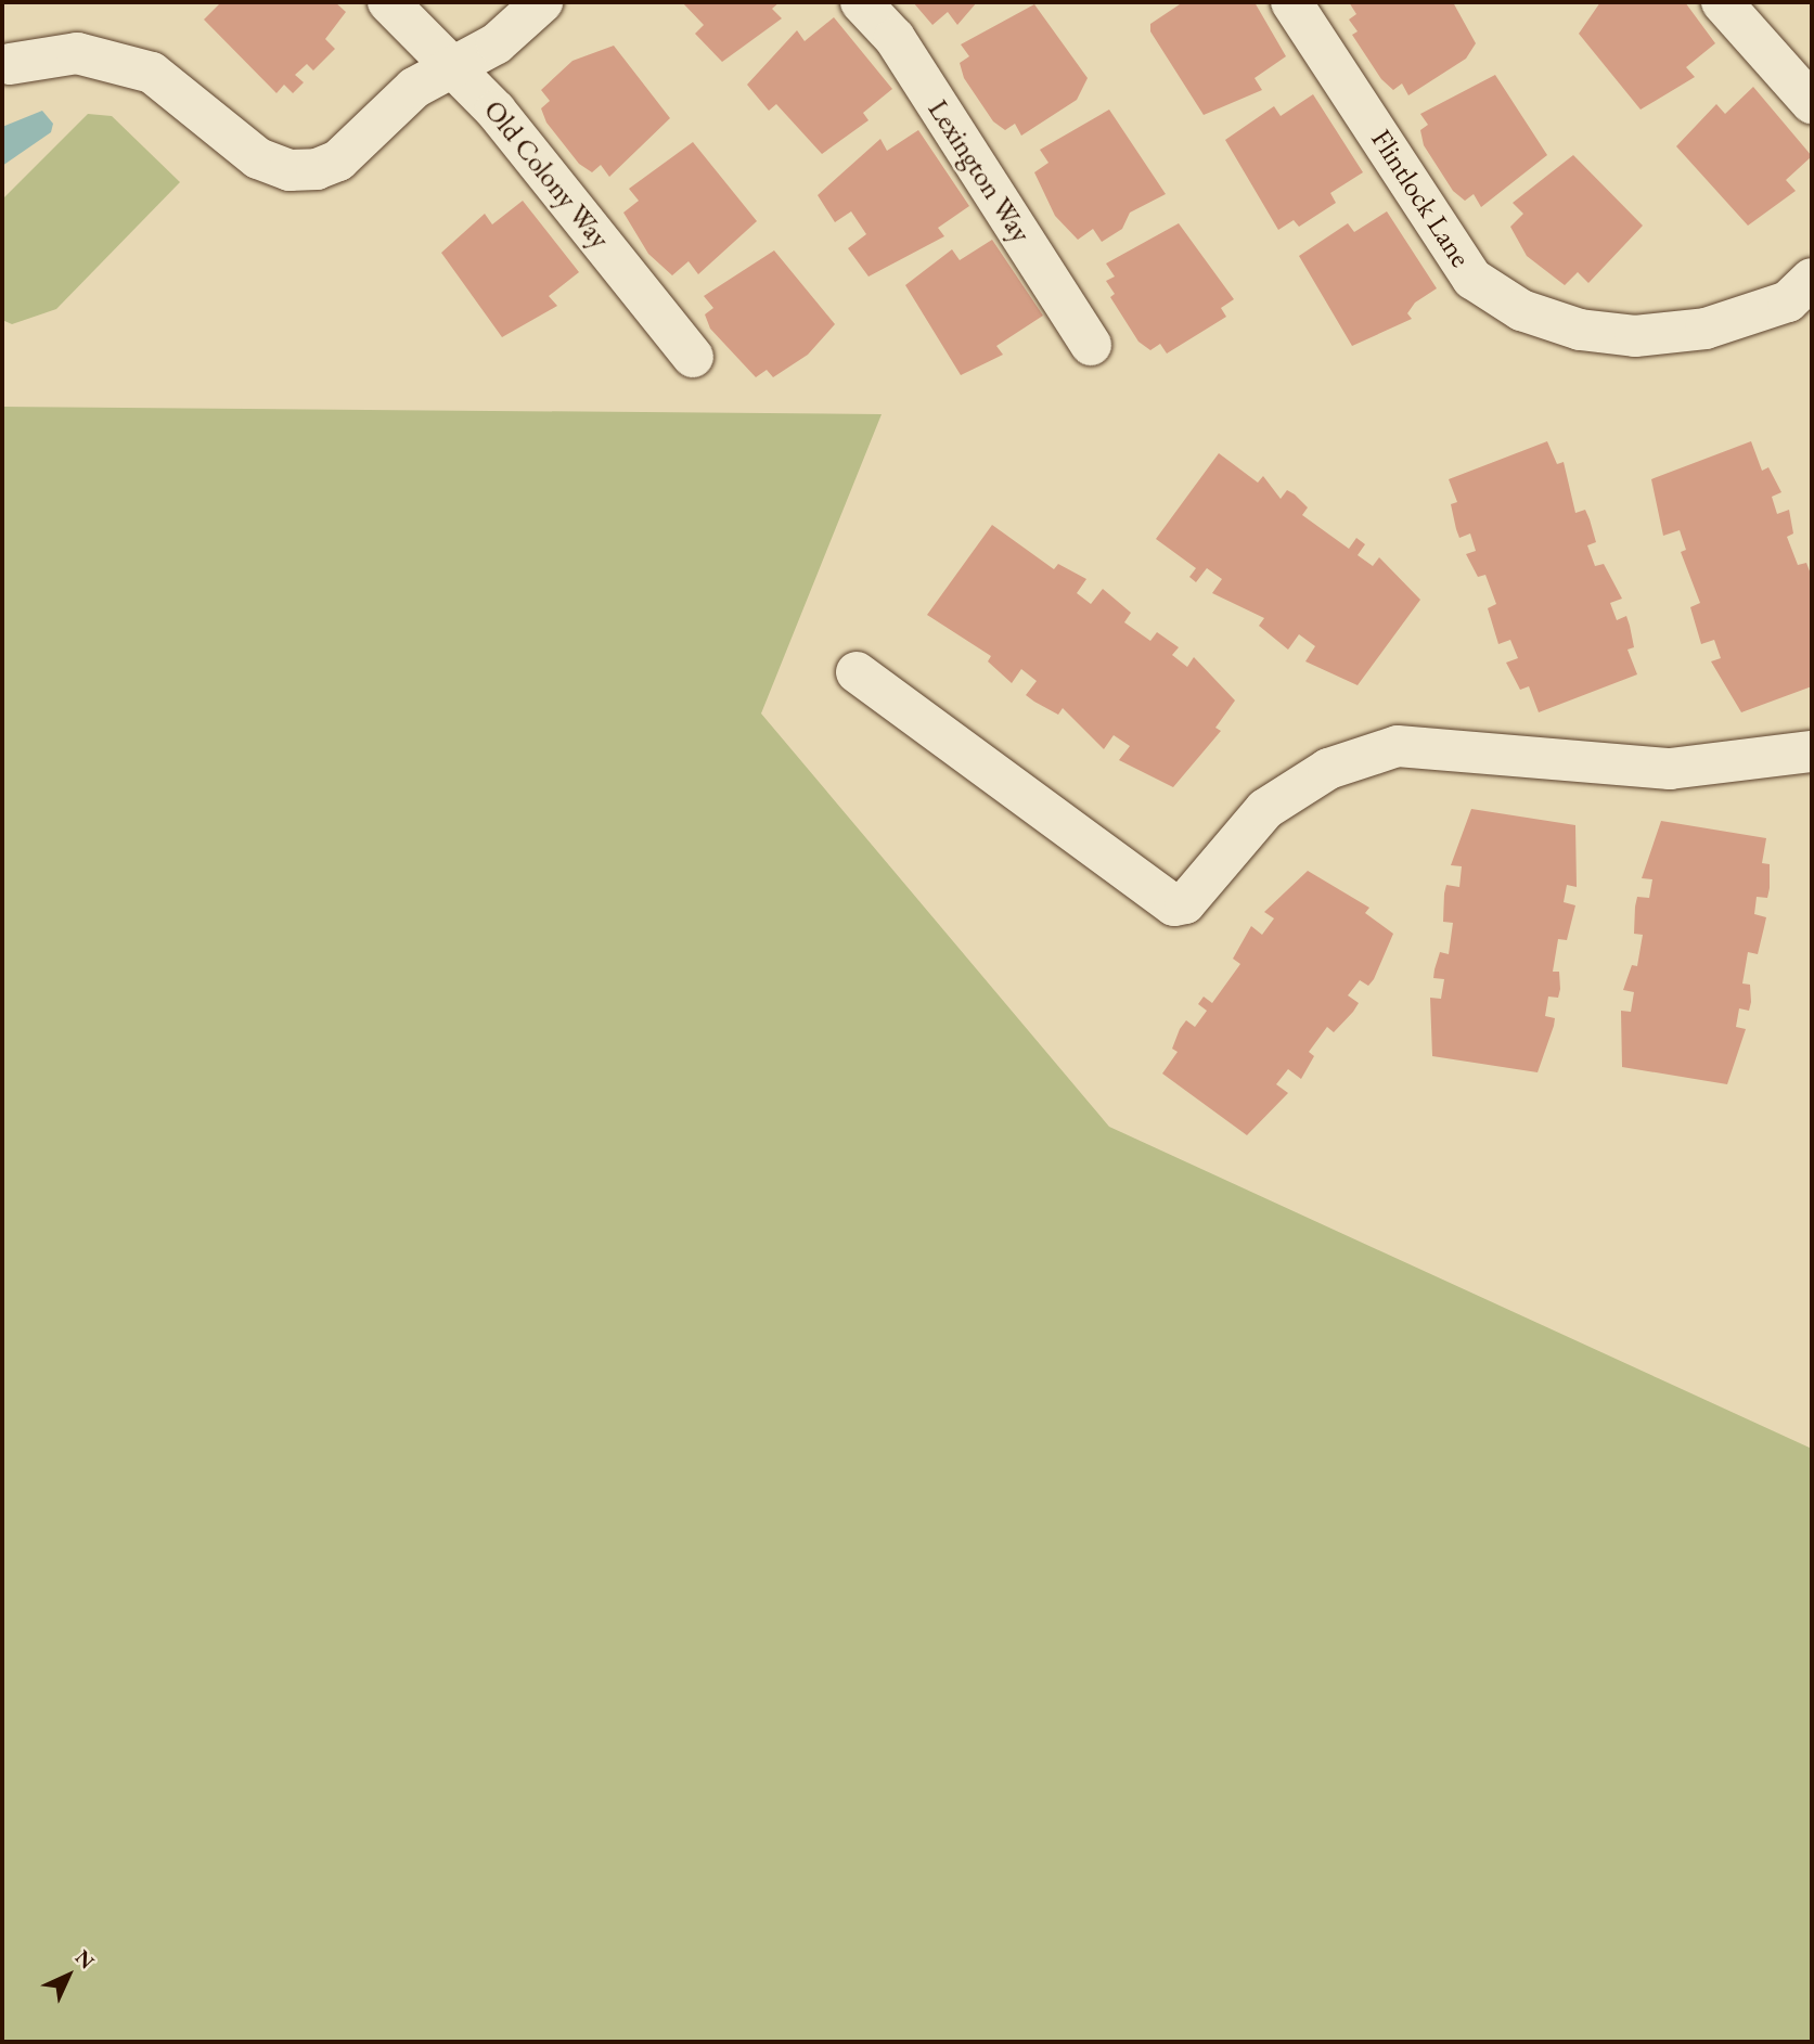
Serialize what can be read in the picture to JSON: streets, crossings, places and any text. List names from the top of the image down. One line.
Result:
{"streets":{"street":["Lexington Way","Old Colony Way","Flintlock Lane"]},"north":"top right"}
